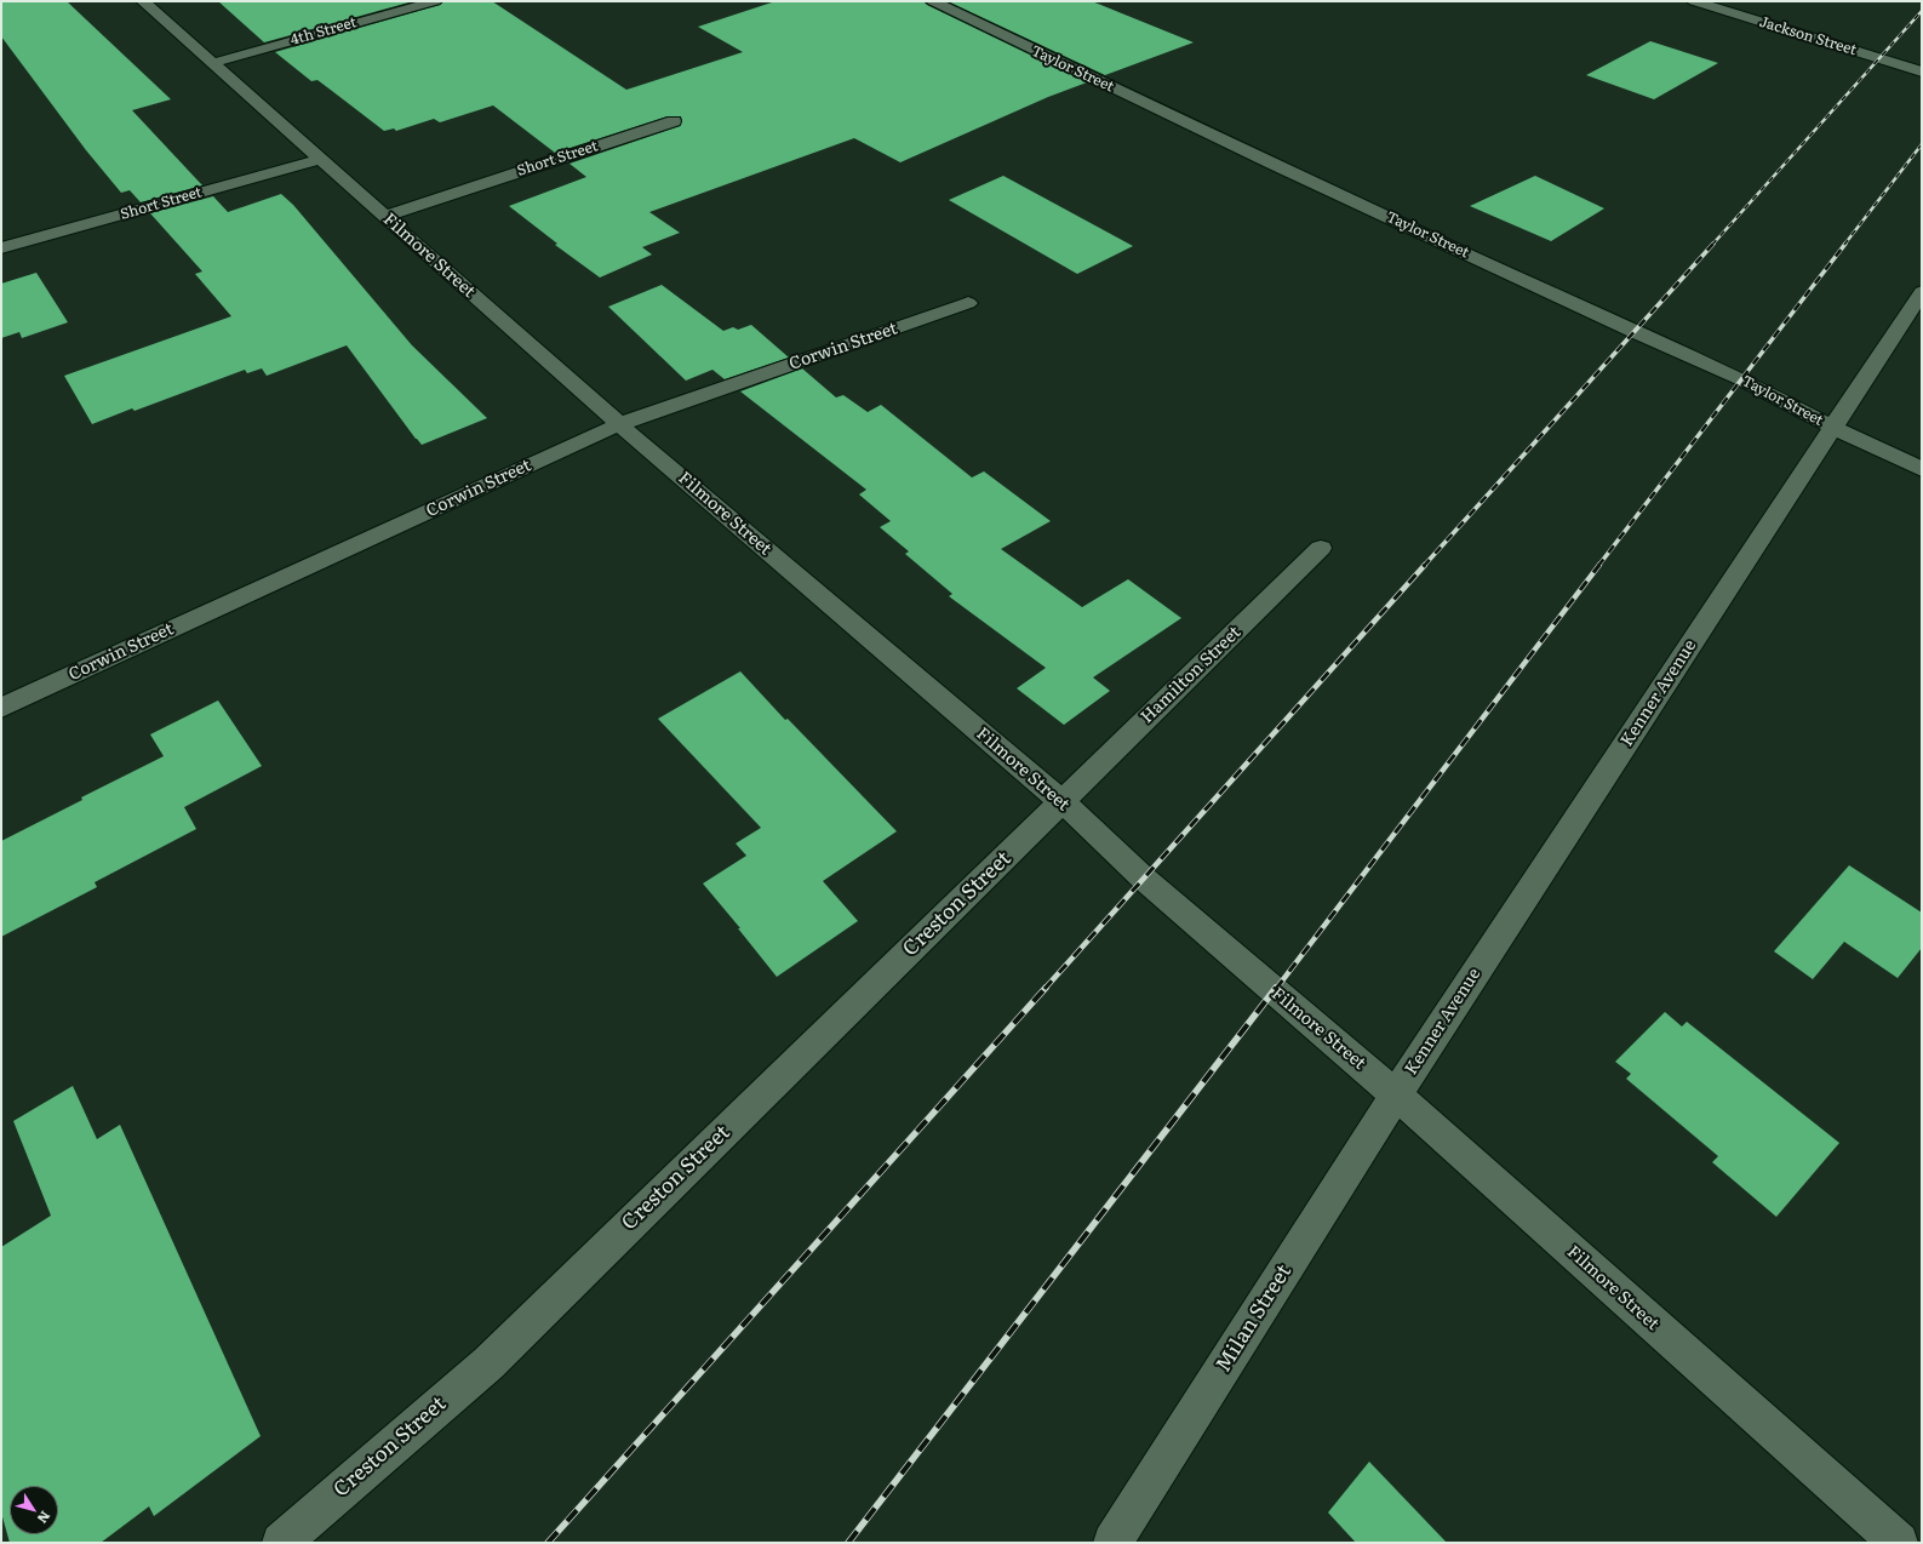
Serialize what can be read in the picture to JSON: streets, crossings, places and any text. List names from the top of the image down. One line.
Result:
{"streets":{"street":["4th Street","Jackson Street","Taylor Street","Short Street","Filmore Street","Corwin Street","Hamilton Street","Kenner Avenue","Creston Street","Milan Street"]},"crossings":[["4th Street","Filmore Street"],["Taylor Street","Kenner Avenue"],["Short Street","Filmore Street"],["Filmore Street","Corwin Street"],["Filmore Street","Hamilton Street"],["Filmore Street","Kenner Avenue"],["Filmore Street","Creston Street"],["Filmore Street","Milan Street"],["Hamilton Street","Creston Street"],["Kenner Avenue","Milan Street"]],"north":"bottom right"}
